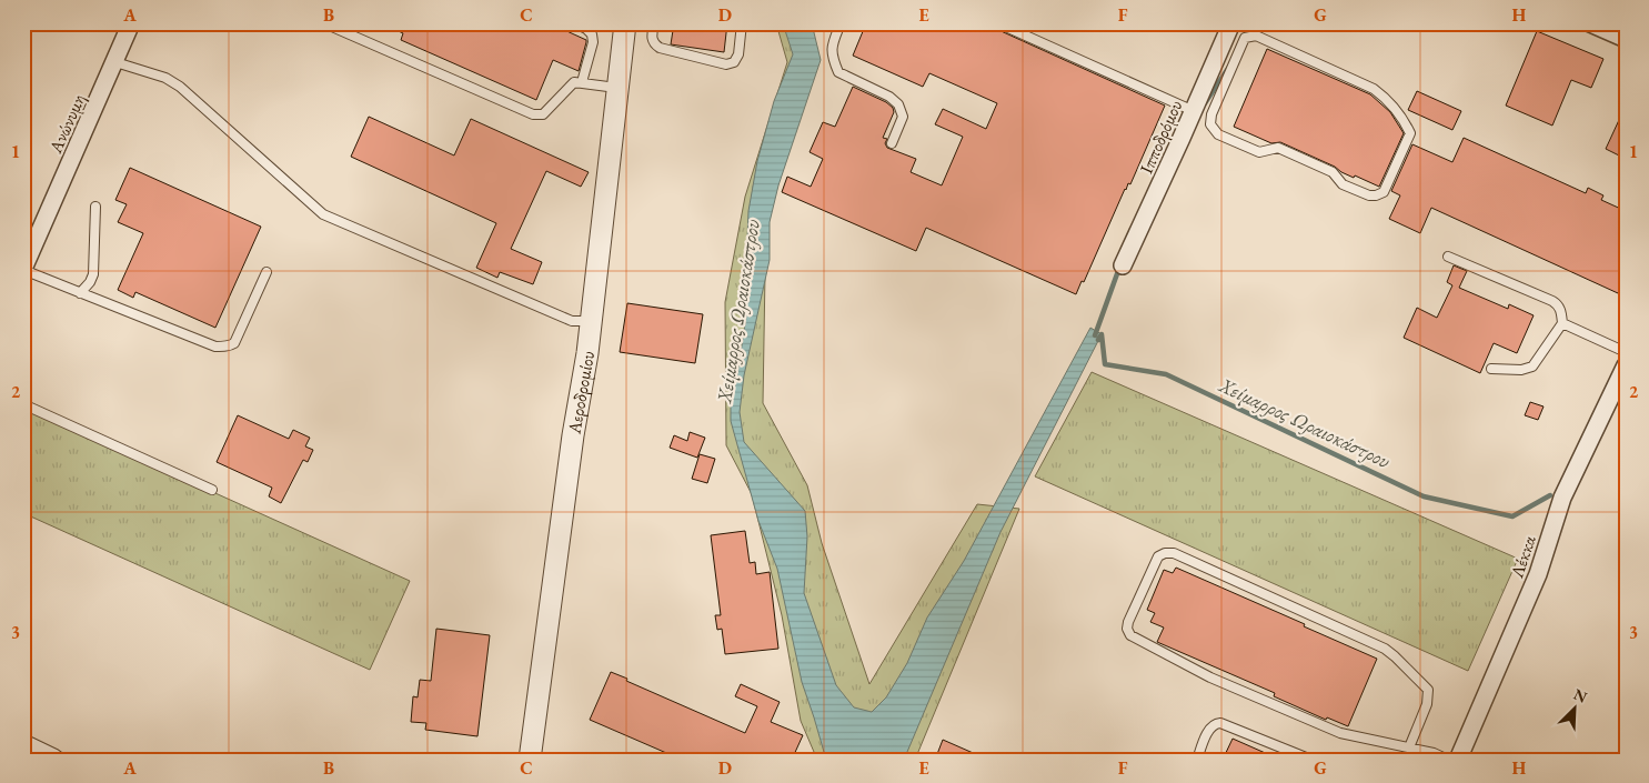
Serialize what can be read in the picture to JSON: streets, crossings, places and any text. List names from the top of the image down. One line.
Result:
{"streets":{"street":["Ανώνυμη","Ιπποδρόμου","Αεροδρομίου","Λέκκα"]},"water":["Χείμαρρος Ωραιοκάστρου"],"north":"top right","grid":{"columns":["A","B","C","D","E","F","G","H"],"rows":["1","2","3"]}}
